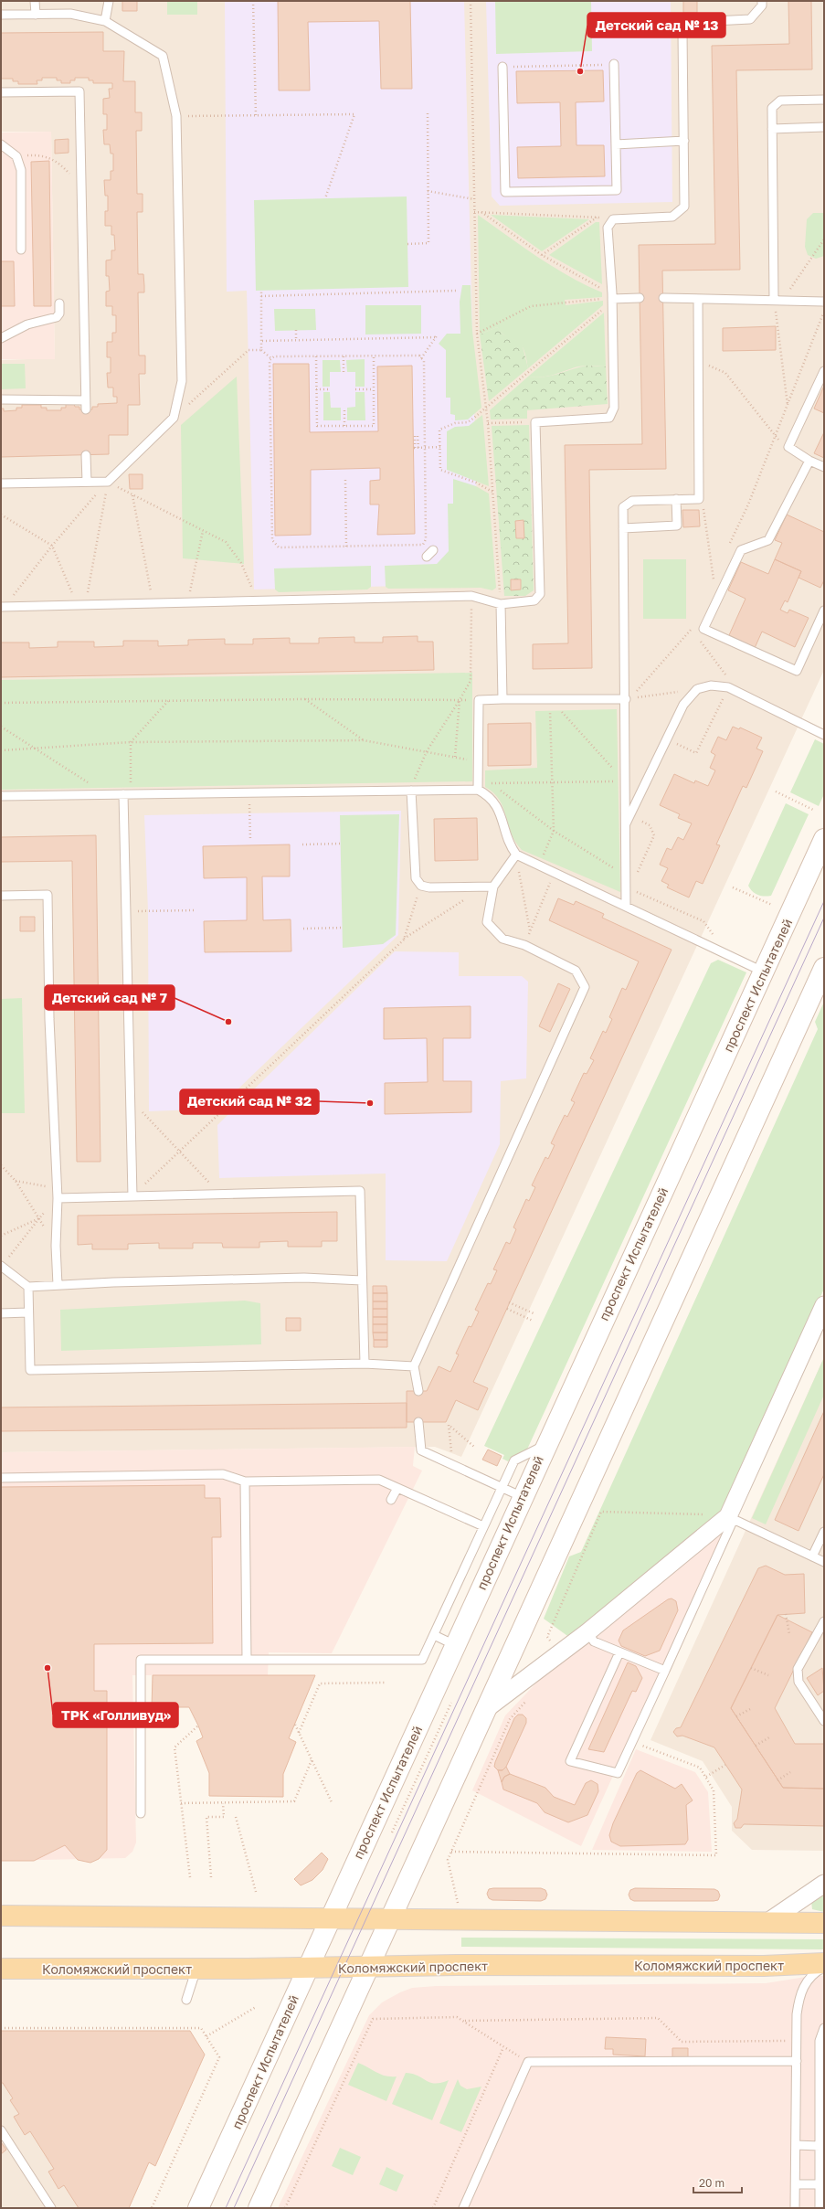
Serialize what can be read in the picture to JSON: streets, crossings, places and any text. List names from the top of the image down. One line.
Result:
{"streets":{"main road":["проспект Испытателей","Коломяжский проспект"]},"crossings":[["проспект Испытателей","Коломяжский проспект"]],"places":["Детский сад № 13","Детский сад № 7","Детский сад № 32","ТРК «Голливуд»"],"scale_bar":"20 m"}
